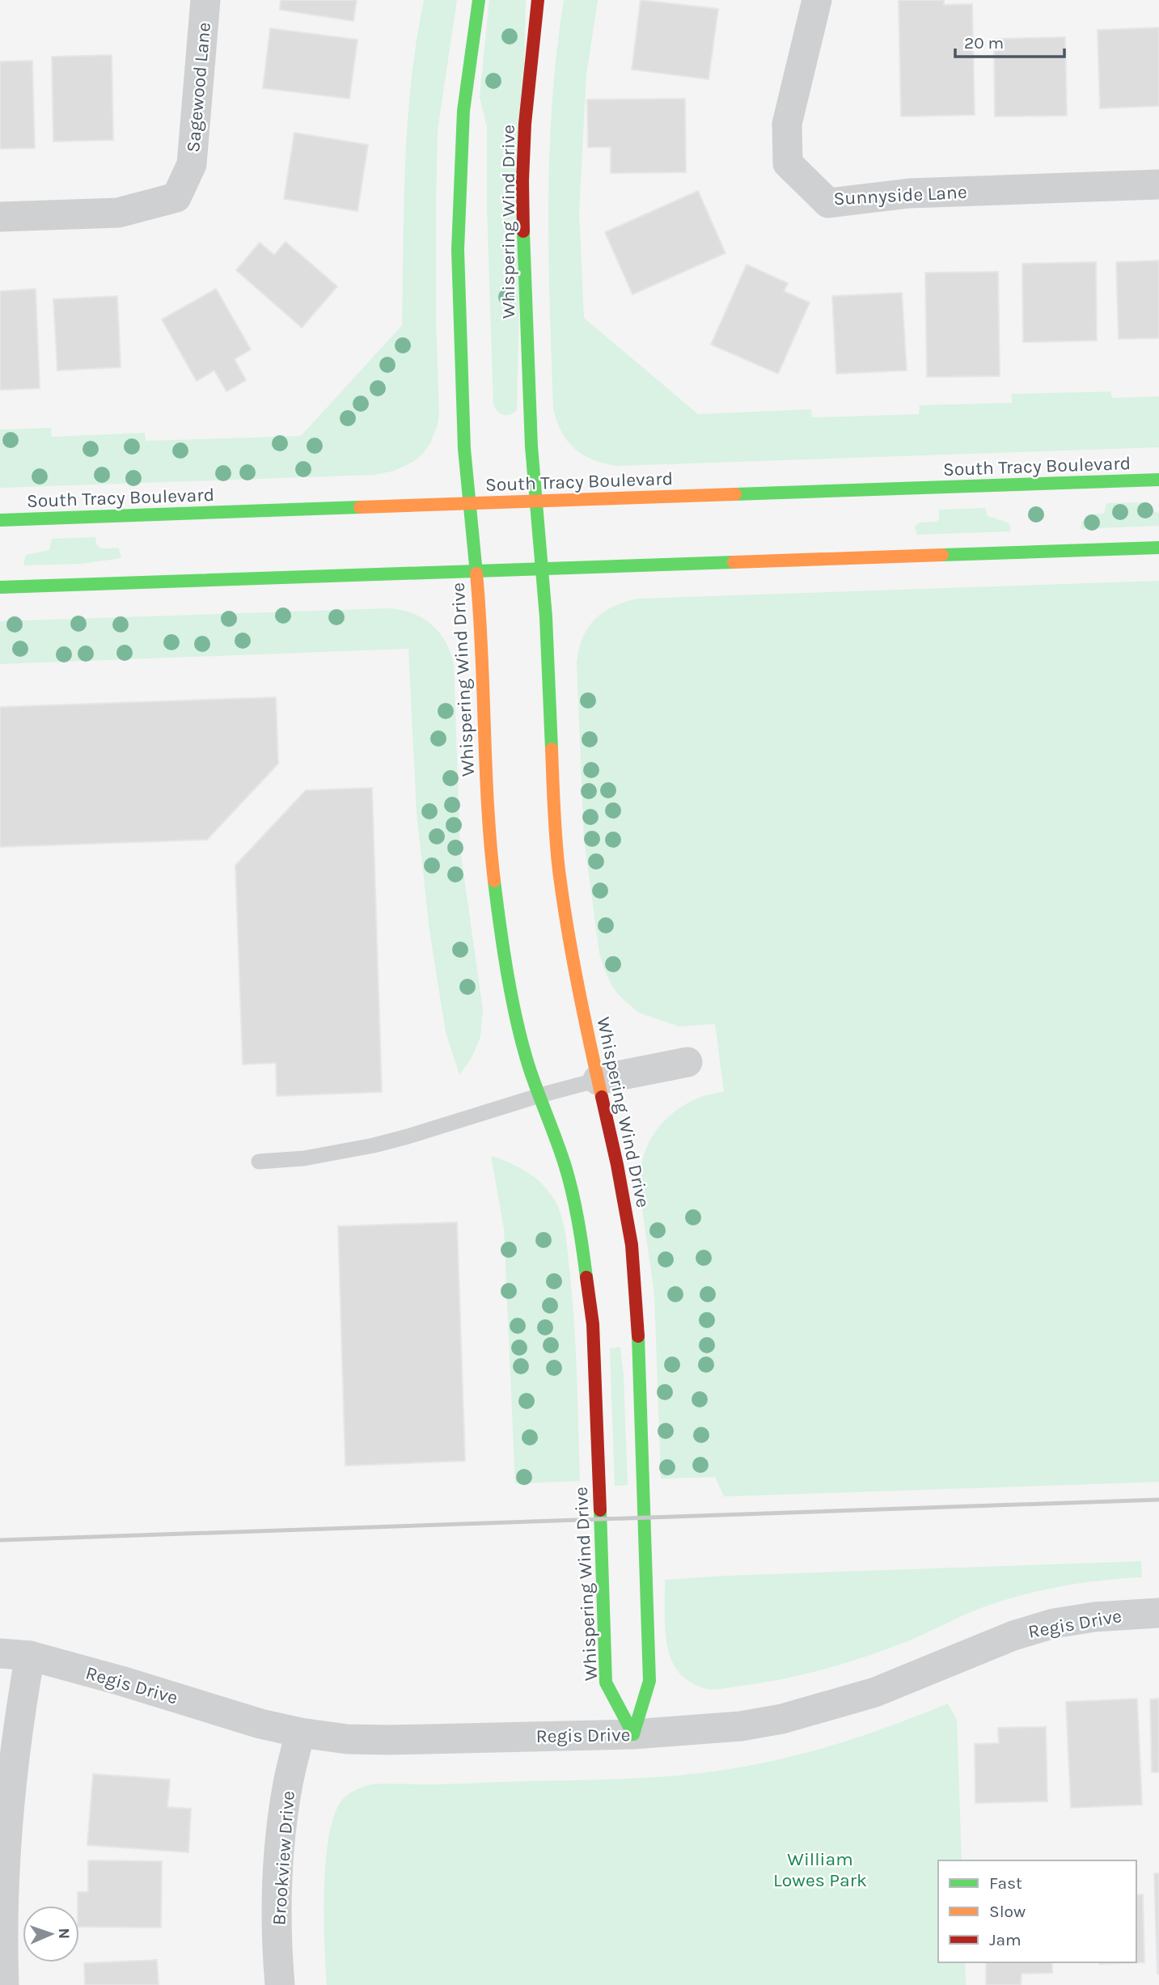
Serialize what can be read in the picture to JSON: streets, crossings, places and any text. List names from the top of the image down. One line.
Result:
{"streets":{"street":["Sagewood Lane","Sunnyside Lane","Whispering Wind Drive","South Tracy Boulevard","Regis Drive","Brookview Drive"]},"crossings":[["Whispering Wind Drive","South Tracy Boulevard"],["Whispering Wind Drive","Regis Drive"],["Regis Drive","Brookview Drive"]],"parks":["William Lowes Park"],"legend":["Fast","Slow","Jam"],"scale_bar":"20 m","north":"right"}
